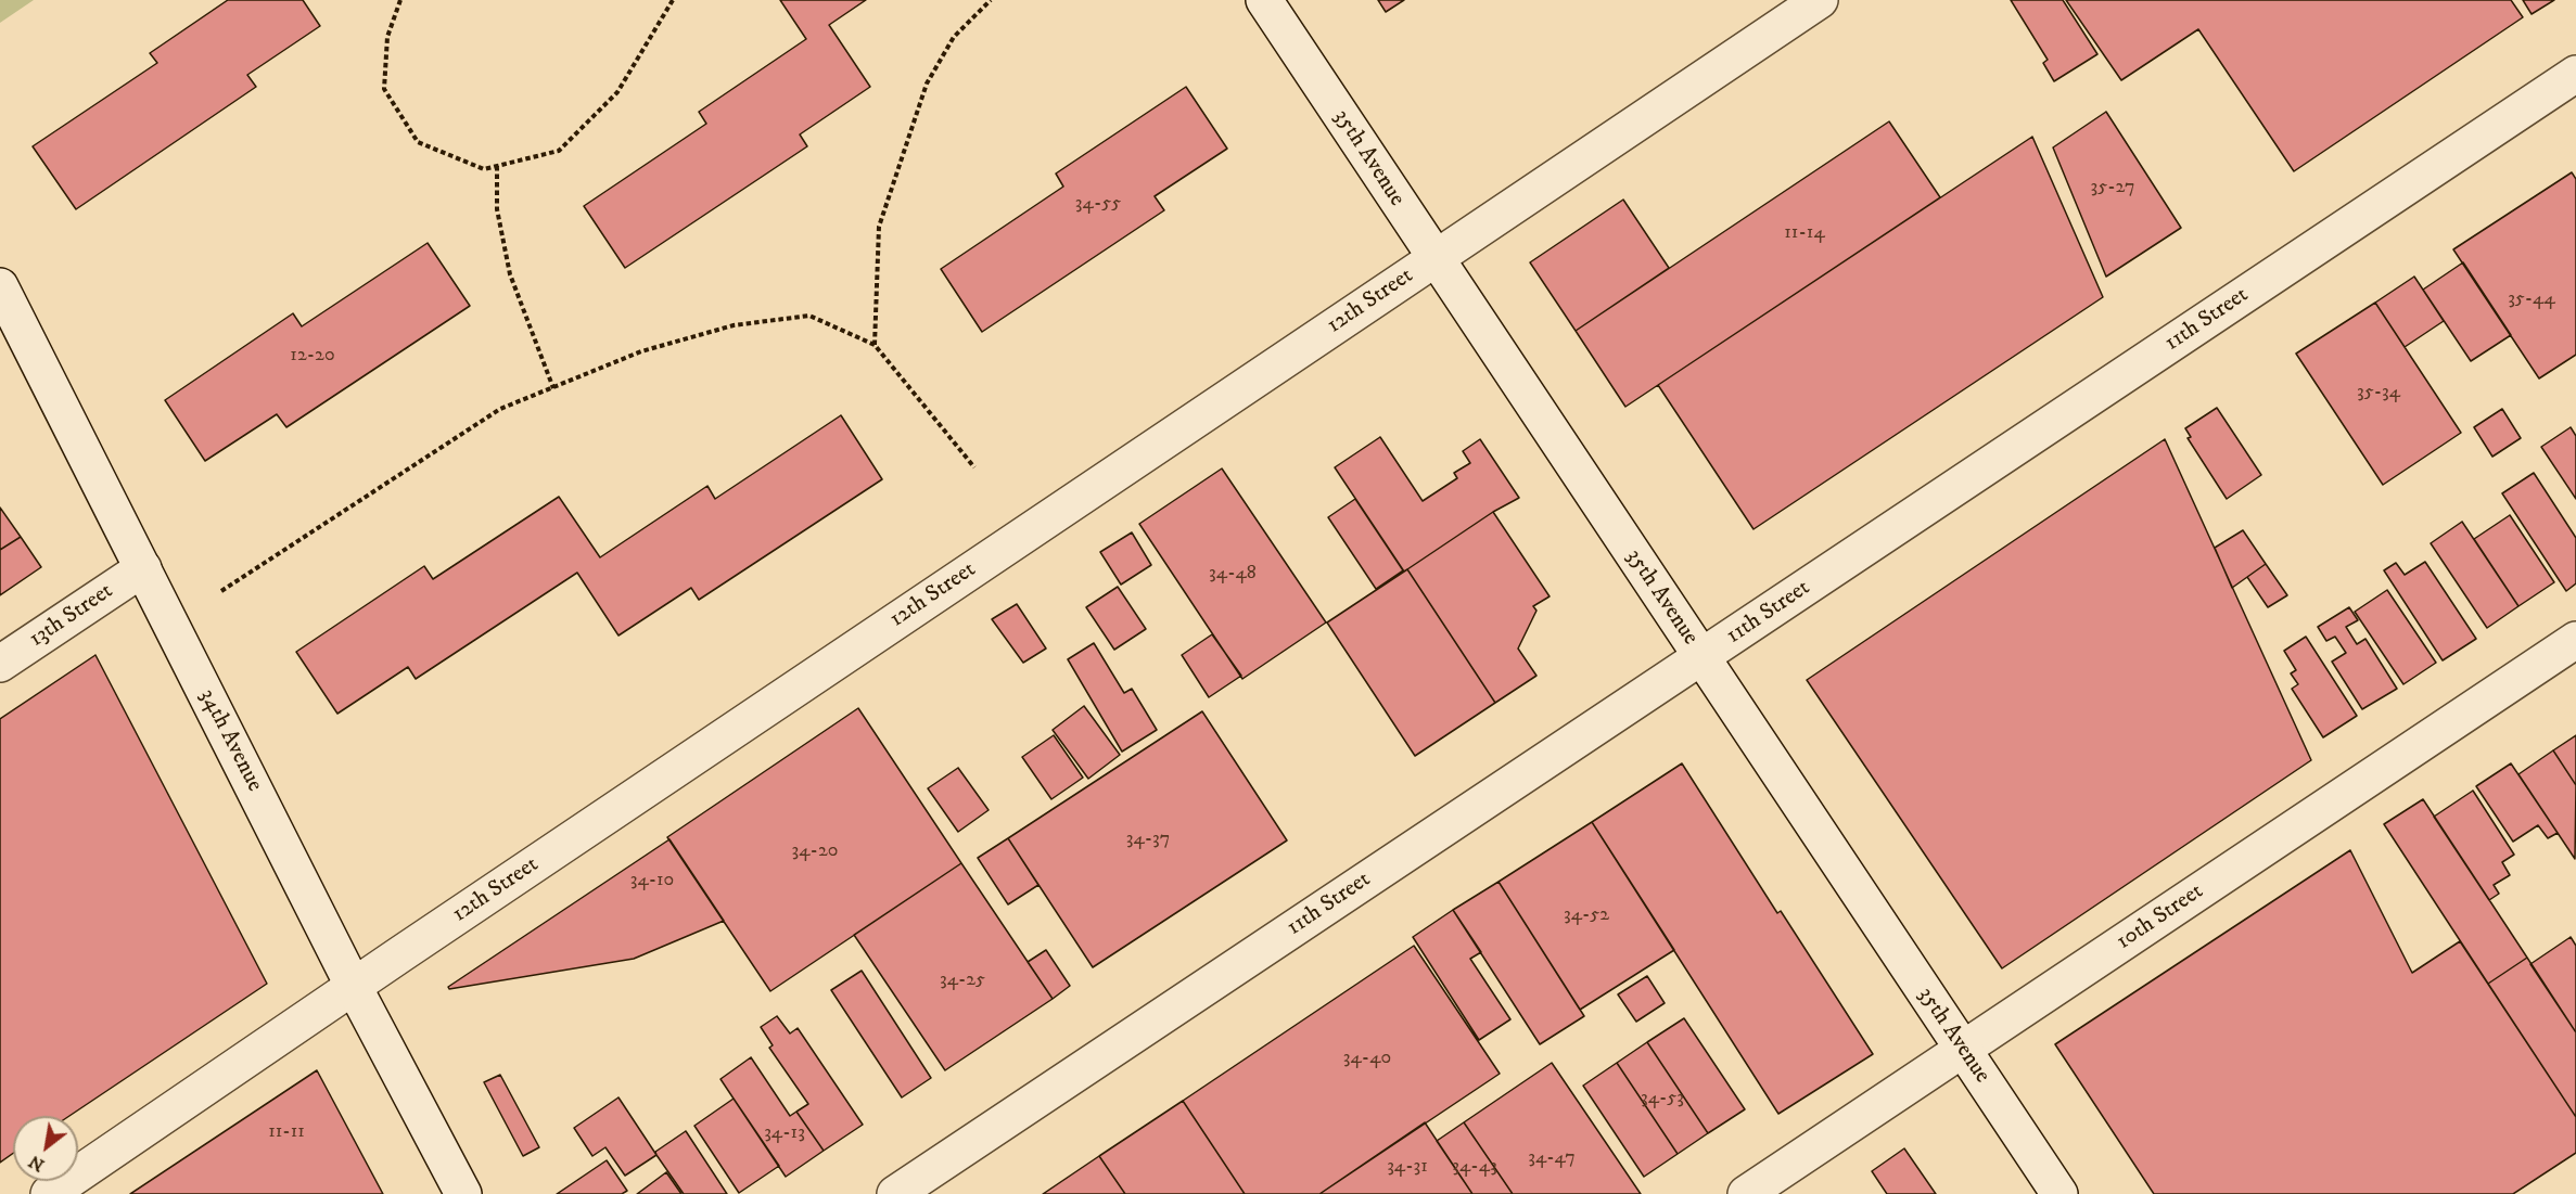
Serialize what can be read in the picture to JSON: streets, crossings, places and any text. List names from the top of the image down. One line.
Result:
{"streets":{"street":["35th Avenue","12th Street","11th Street","13th Street","34th Avenue","10th Street"]},"crossings":[["35th Avenue","12th Street"],["35th Avenue","11th Street"],["35th Avenue","10th Street"],["12th Street","34th Avenue"],["13th Street","34th Avenue"]],"house_numbers":["35-27","34-55","11-14","35-44","12-20","35-34","34-48","34-37","34-20","34-10","34-52","34-25","34-40","34-53","11-11","34-13","34-47","34-31","34-43"],"north":"bottom left"}
